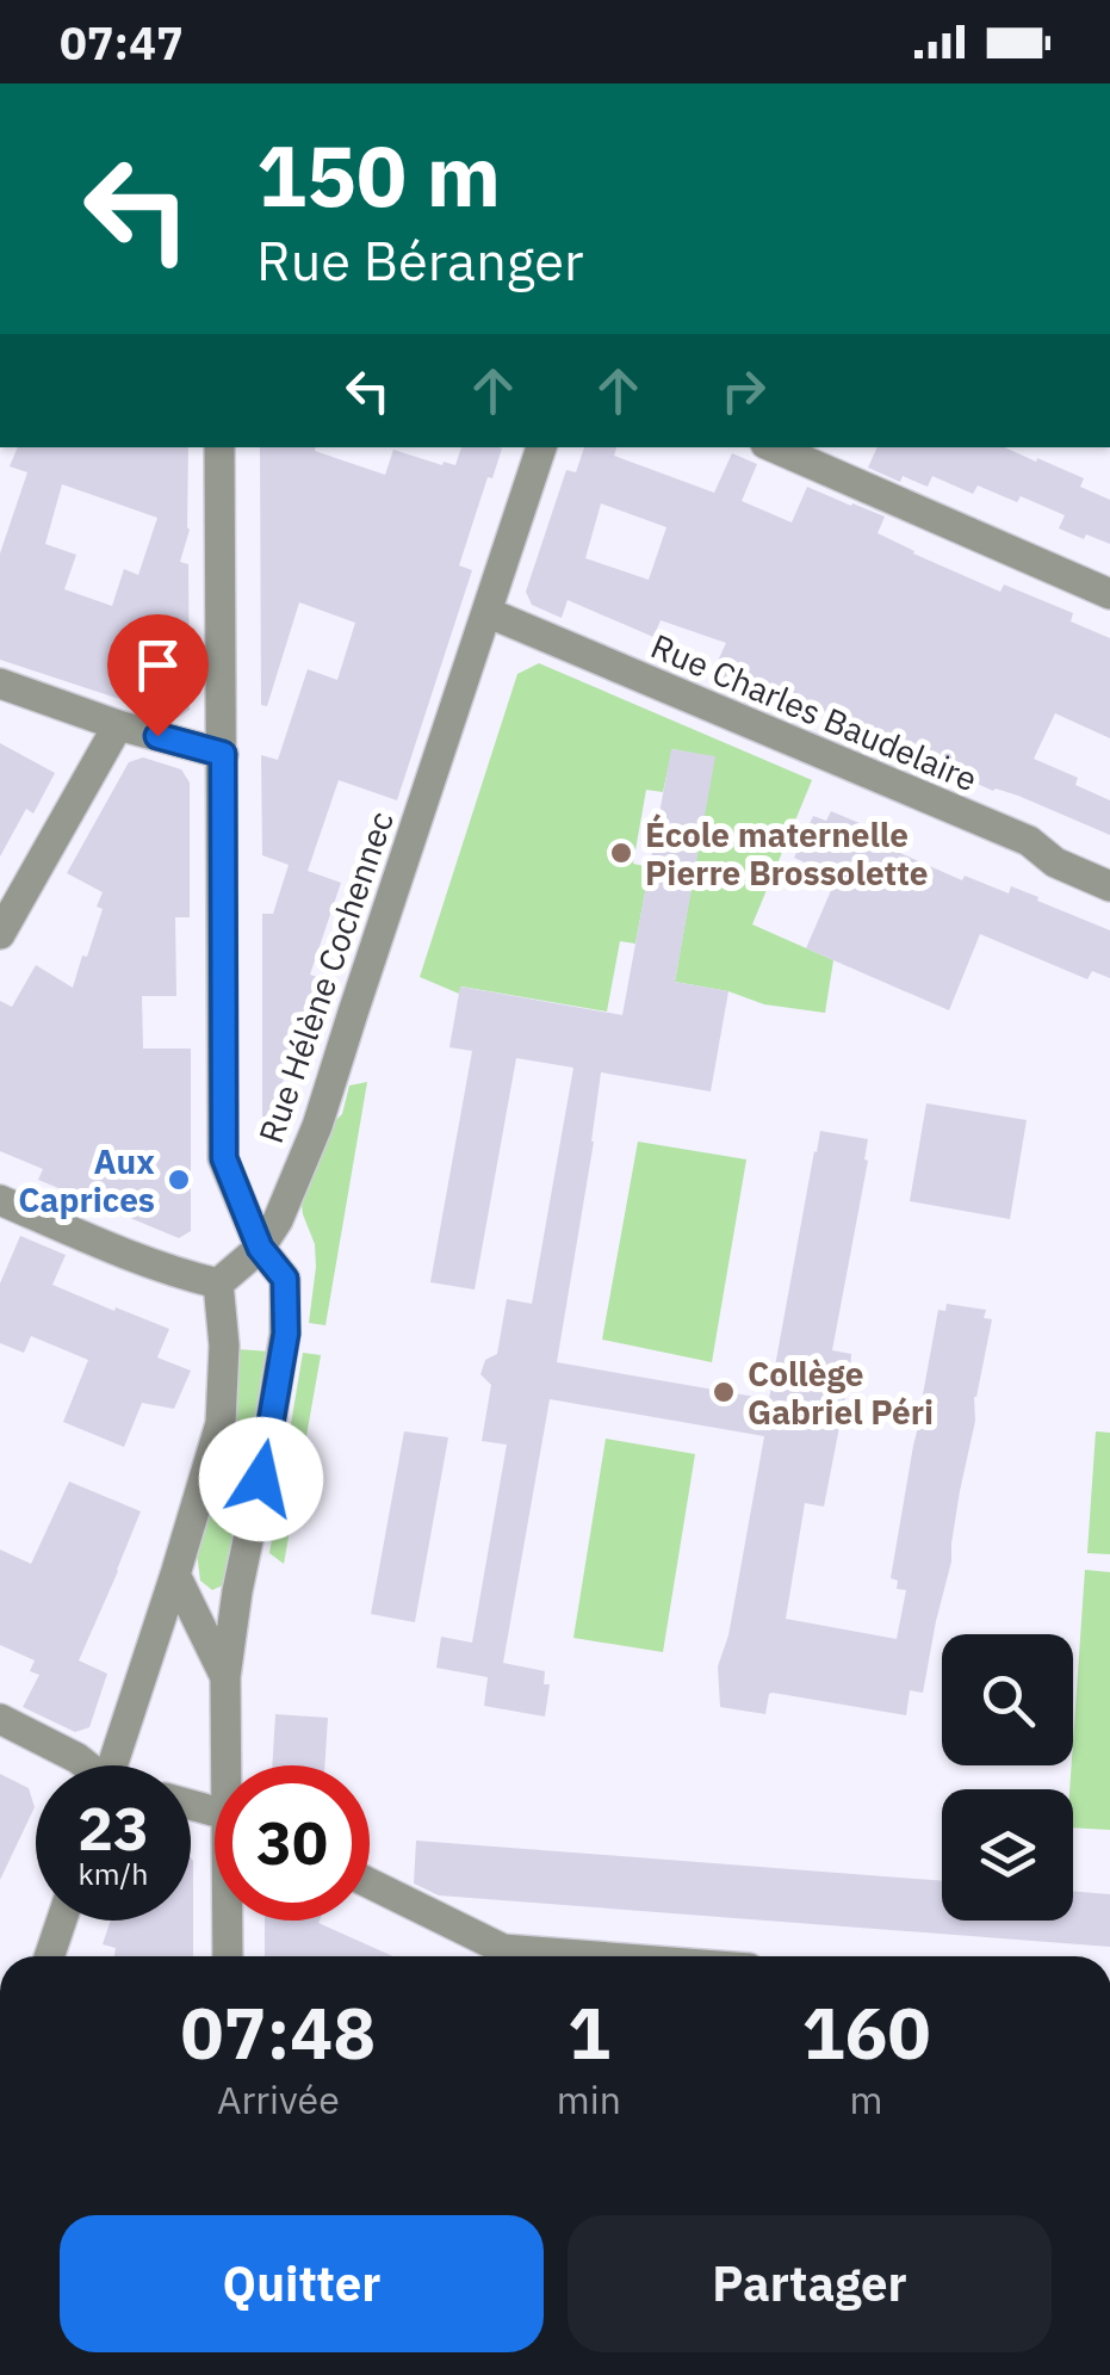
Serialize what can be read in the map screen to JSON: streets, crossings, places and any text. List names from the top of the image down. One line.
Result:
{"streets":{"street":["Rue Charles Baudelaire","Rue Hélène Cochennec"]},"crossings":[["Rue Charles Baudelaire","Rue Hélène Cochennec"]],"places":["École maternelle Pierre Brossolette","Aux Caprices","Collège Gabriel Péri"],"page":{"status":"07:47","turn":["150 m","Rue Béranger"],"speed":"23 km/h","limit":"30","eta":["07:48","Arrivée","1","min","160","m"],"buttons":["Quitter","Partager"]}}
